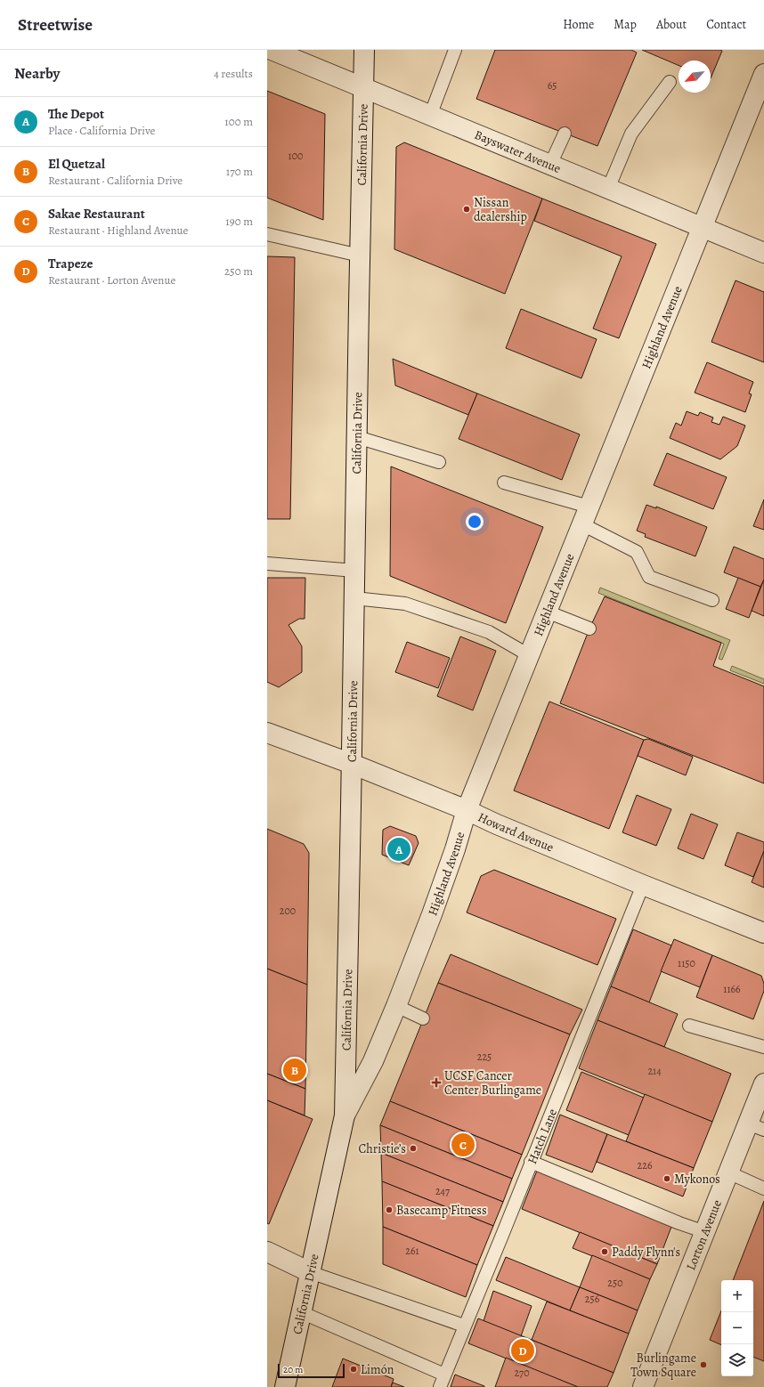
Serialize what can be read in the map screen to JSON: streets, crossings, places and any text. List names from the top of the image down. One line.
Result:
{"streets":{"street":["California Drive","Bayswater Avenue","Highland Avenue","Howard Avenue","Lorton Avenue"],"lane":["Hatch Lane"]},"crossings":[["California Drive","Bayswater Avenue"],["California Drive","Highland Avenue"],["California Drive","Howard Avenue"],["Bayswater Avenue","Highland Avenue"],["Highland Avenue","Howard Avenue"],["Howard Avenue","Hatch Lane"]],"places":{"other":["Nissan dealership","Christie’s","Mykonos","Basecamp Fitness","Paddy Flynn's","Burlingame Town Square","Limón"],"health":["UCSF Cancer Center Burlingame"]},"house_numbers":["65","100","200","1150","1166","225","214","226","247","261","250","256","270"],"scale_bar":"20 m","north":"bottom left","page":{"header":"Streetwise","nav":["Home","Map","About","Contact"],"heading":["Nearby","4 results"],"list":[{"mark":"A","name":"The Depot","note":"Place · California Drive","value":"100 m"},{"mark":"B","name":"El Quetzal","note":"Restaurant · California Drive","value":"170 m"},{"mark":"C","name":"Sakae Restaurant","note":"Restaurant · Highland Avenue","value":"190 m"},{"mark":"D","name":"Trapeze","note":"Restaurant · Lorton Avenue","value":"250 m"}],"pins":["A","B","C","D"],"map_buttons":["+","−"],"scale":"20 m"}}
